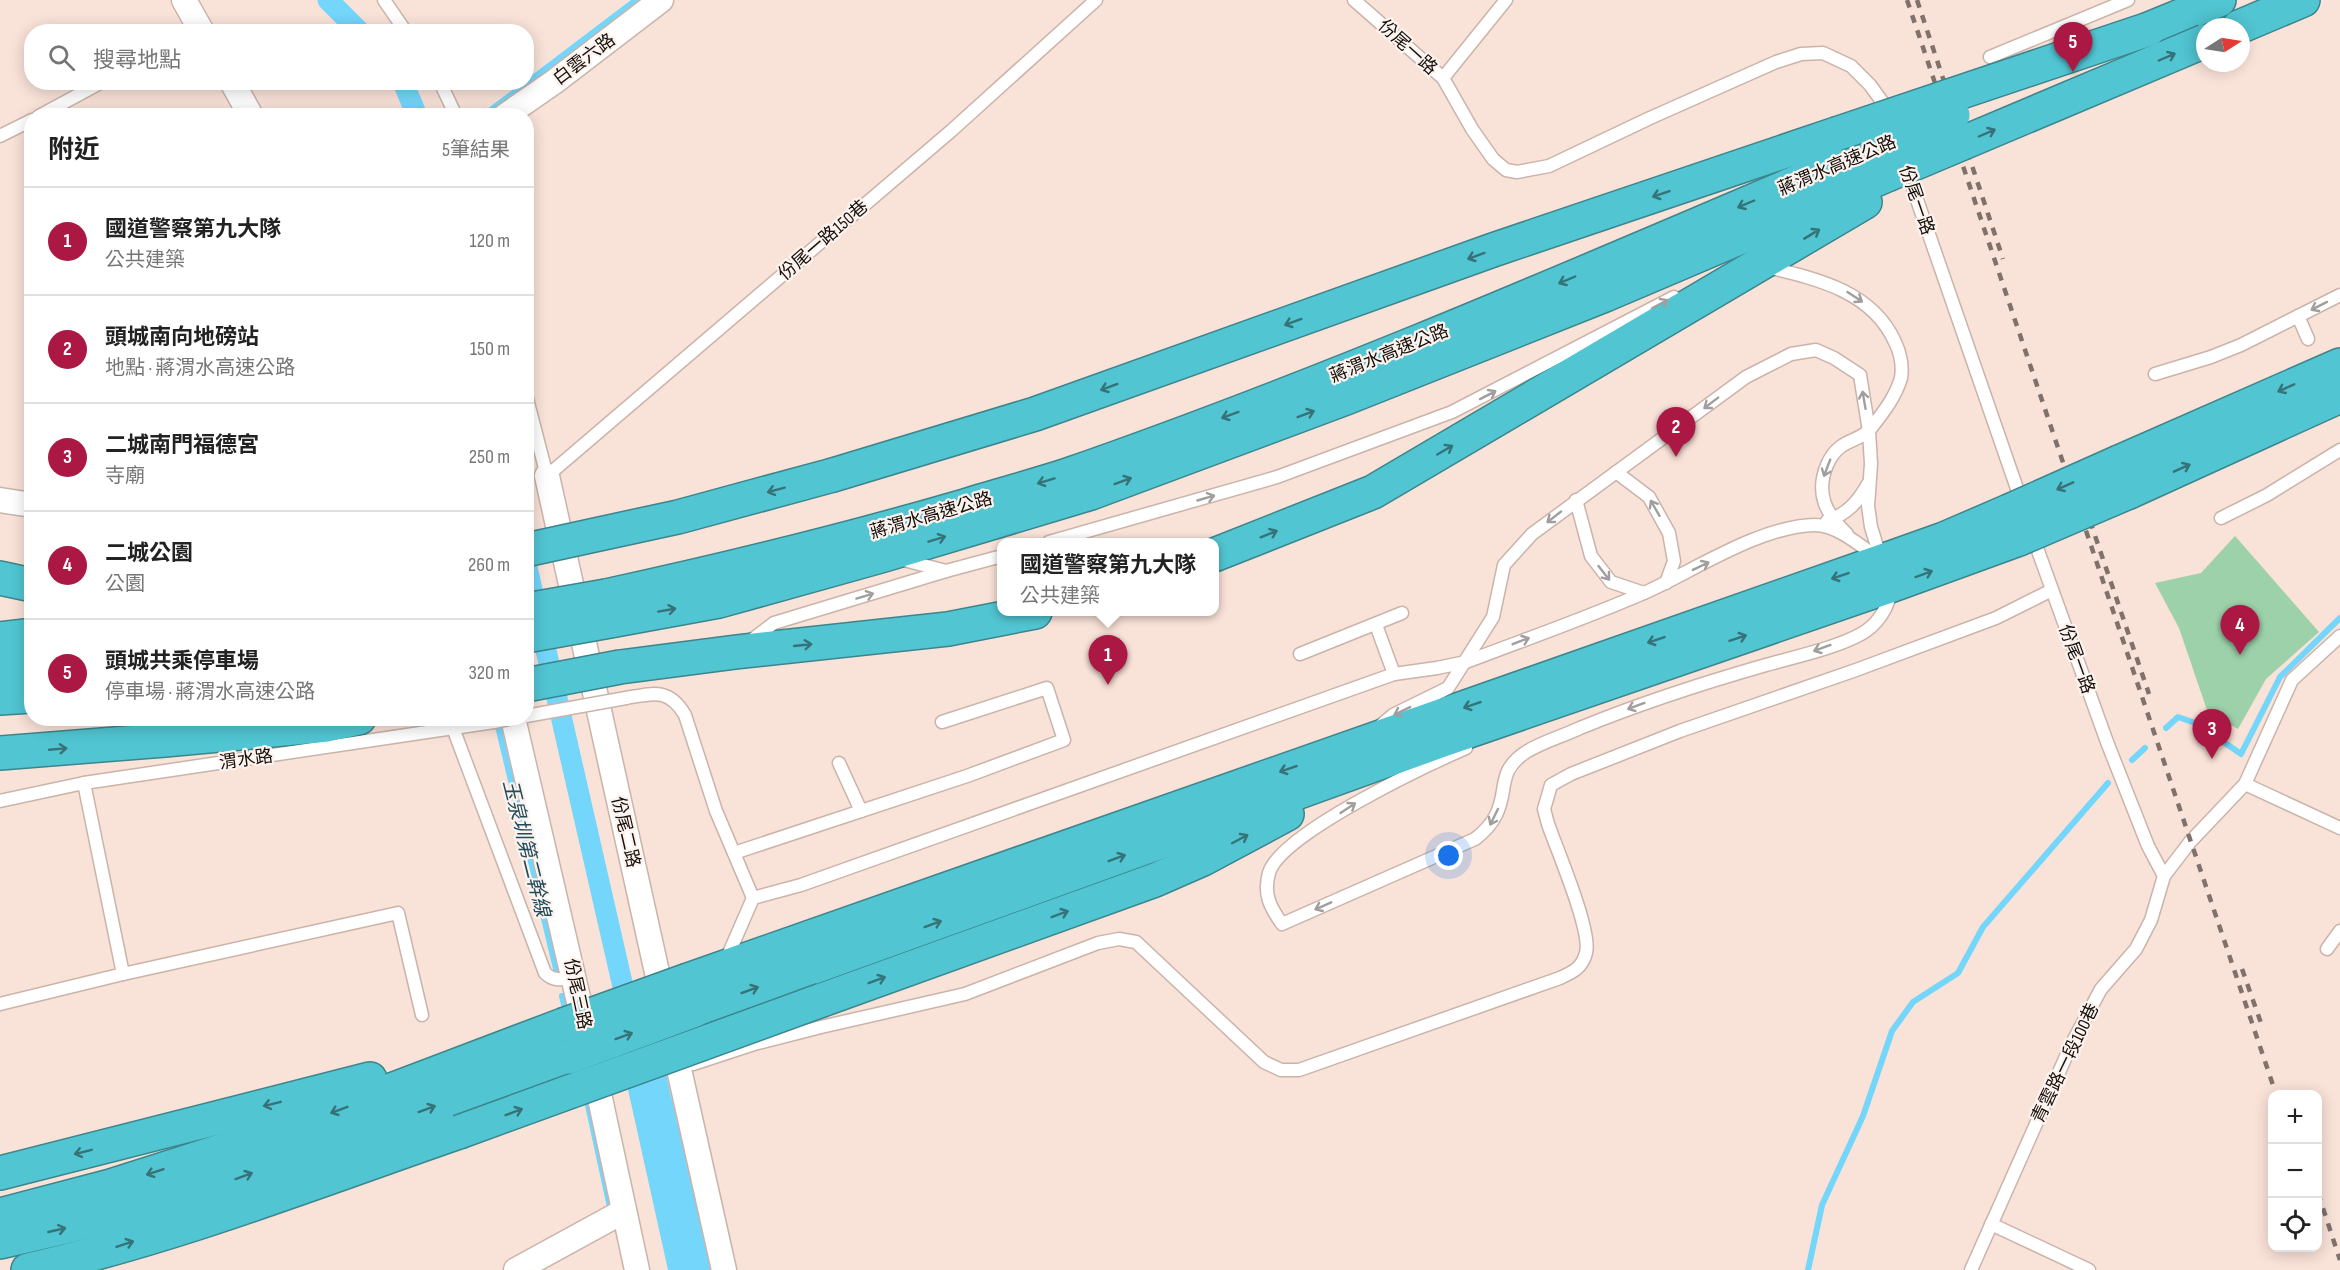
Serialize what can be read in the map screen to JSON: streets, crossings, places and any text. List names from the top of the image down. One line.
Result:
{"streets":{"highway":["蔣渭水高速公路"],"street":["白雲六路","份尾二路","份尾三路"],"lane":["份尾一路","份尾一路150巷","渭水路","青雲路一段100巷"]},"crossings":[["份尾一路","青雲路一段100巷"],["份尾一路150巷","份尾二路"]],"water":["玉泉圳第二幹線"],"north":"right","page":{"pins":["5","2","4","1","3"],"search":"搜尋地點","heading":["附近","5筆結果"],"list":[{"mark":"1","name":"國道警察第九大隊","note":"公共建築","value":"120 m"},{"mark":"2","name":"頭城南向地磅站","note":"地點 · 蔣渭水高速公路","value":"150 m"},{"mark":"3","name":"二城南門福德宮","note":"寺廟","value":"250 m"},{"mark":"4","name":"二城公園","note":"公園","value":"260 m"},{"mark":"5","name":"頭城共乘停車場","note":"停車場 · 蔣渭水高速公路","value":"320 m"}],"popup":["國道警察第九大隊","公共建築"],"map_buttons":["+","−"]}}
